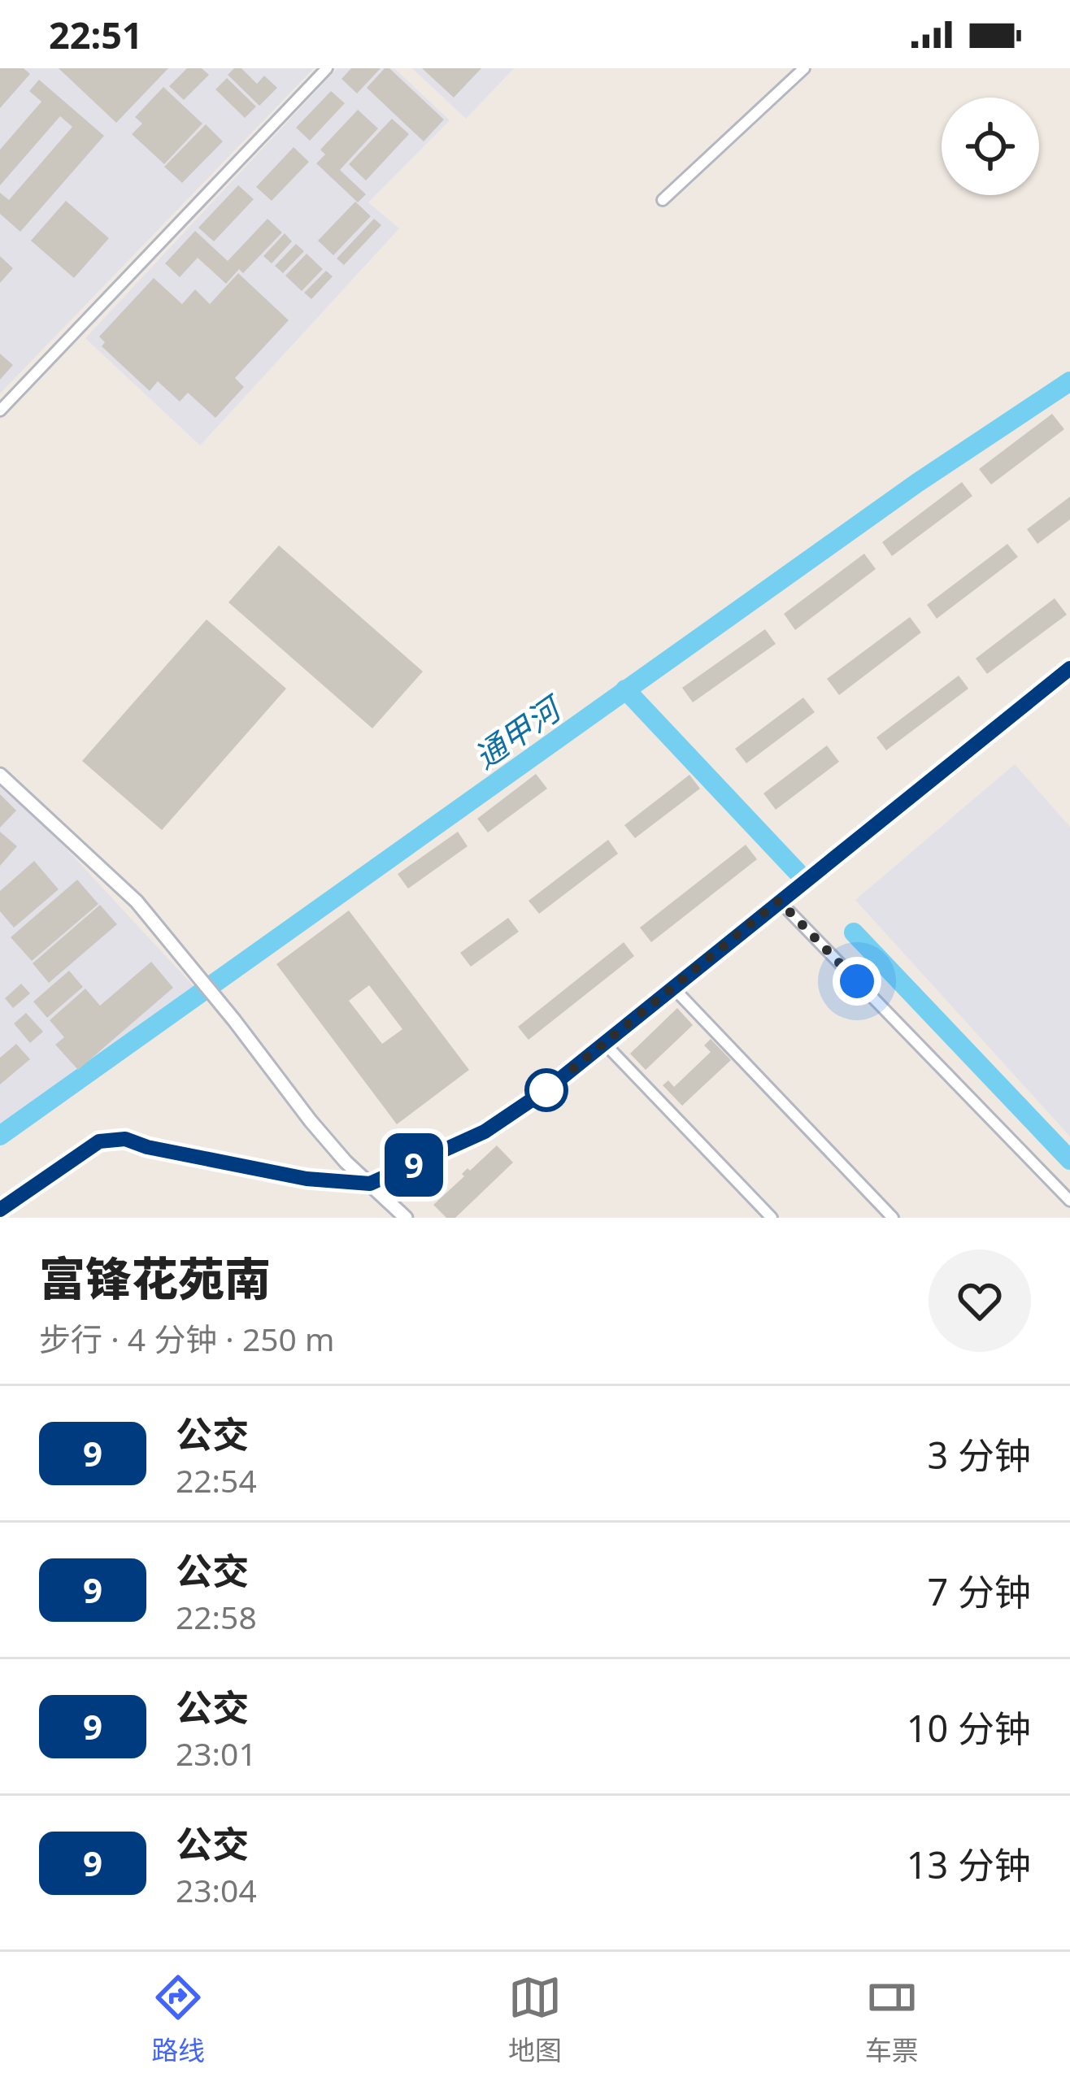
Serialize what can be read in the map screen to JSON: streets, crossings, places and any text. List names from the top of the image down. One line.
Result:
{"water":["通甲河"],"lines":["bus line 9"],"page":{"status":"22:51","on_map":"9","heading":["富锋花苑南","步行 · 4 分钟 · 250 m"],"list":[{"mark":"9","name":"公交","note":"22:54","value":"3 分钟"},{"mark":"9","name":"公交","note":"22:58","value":"7 分钟"},{"mark":"9","name":"公交","note":"23:01","value":"10 分钟"},{"mark":"9","name":"公交","note":"23:04","value":"13 分钟"}],"tabs":["路线","地图","车票"]}}
